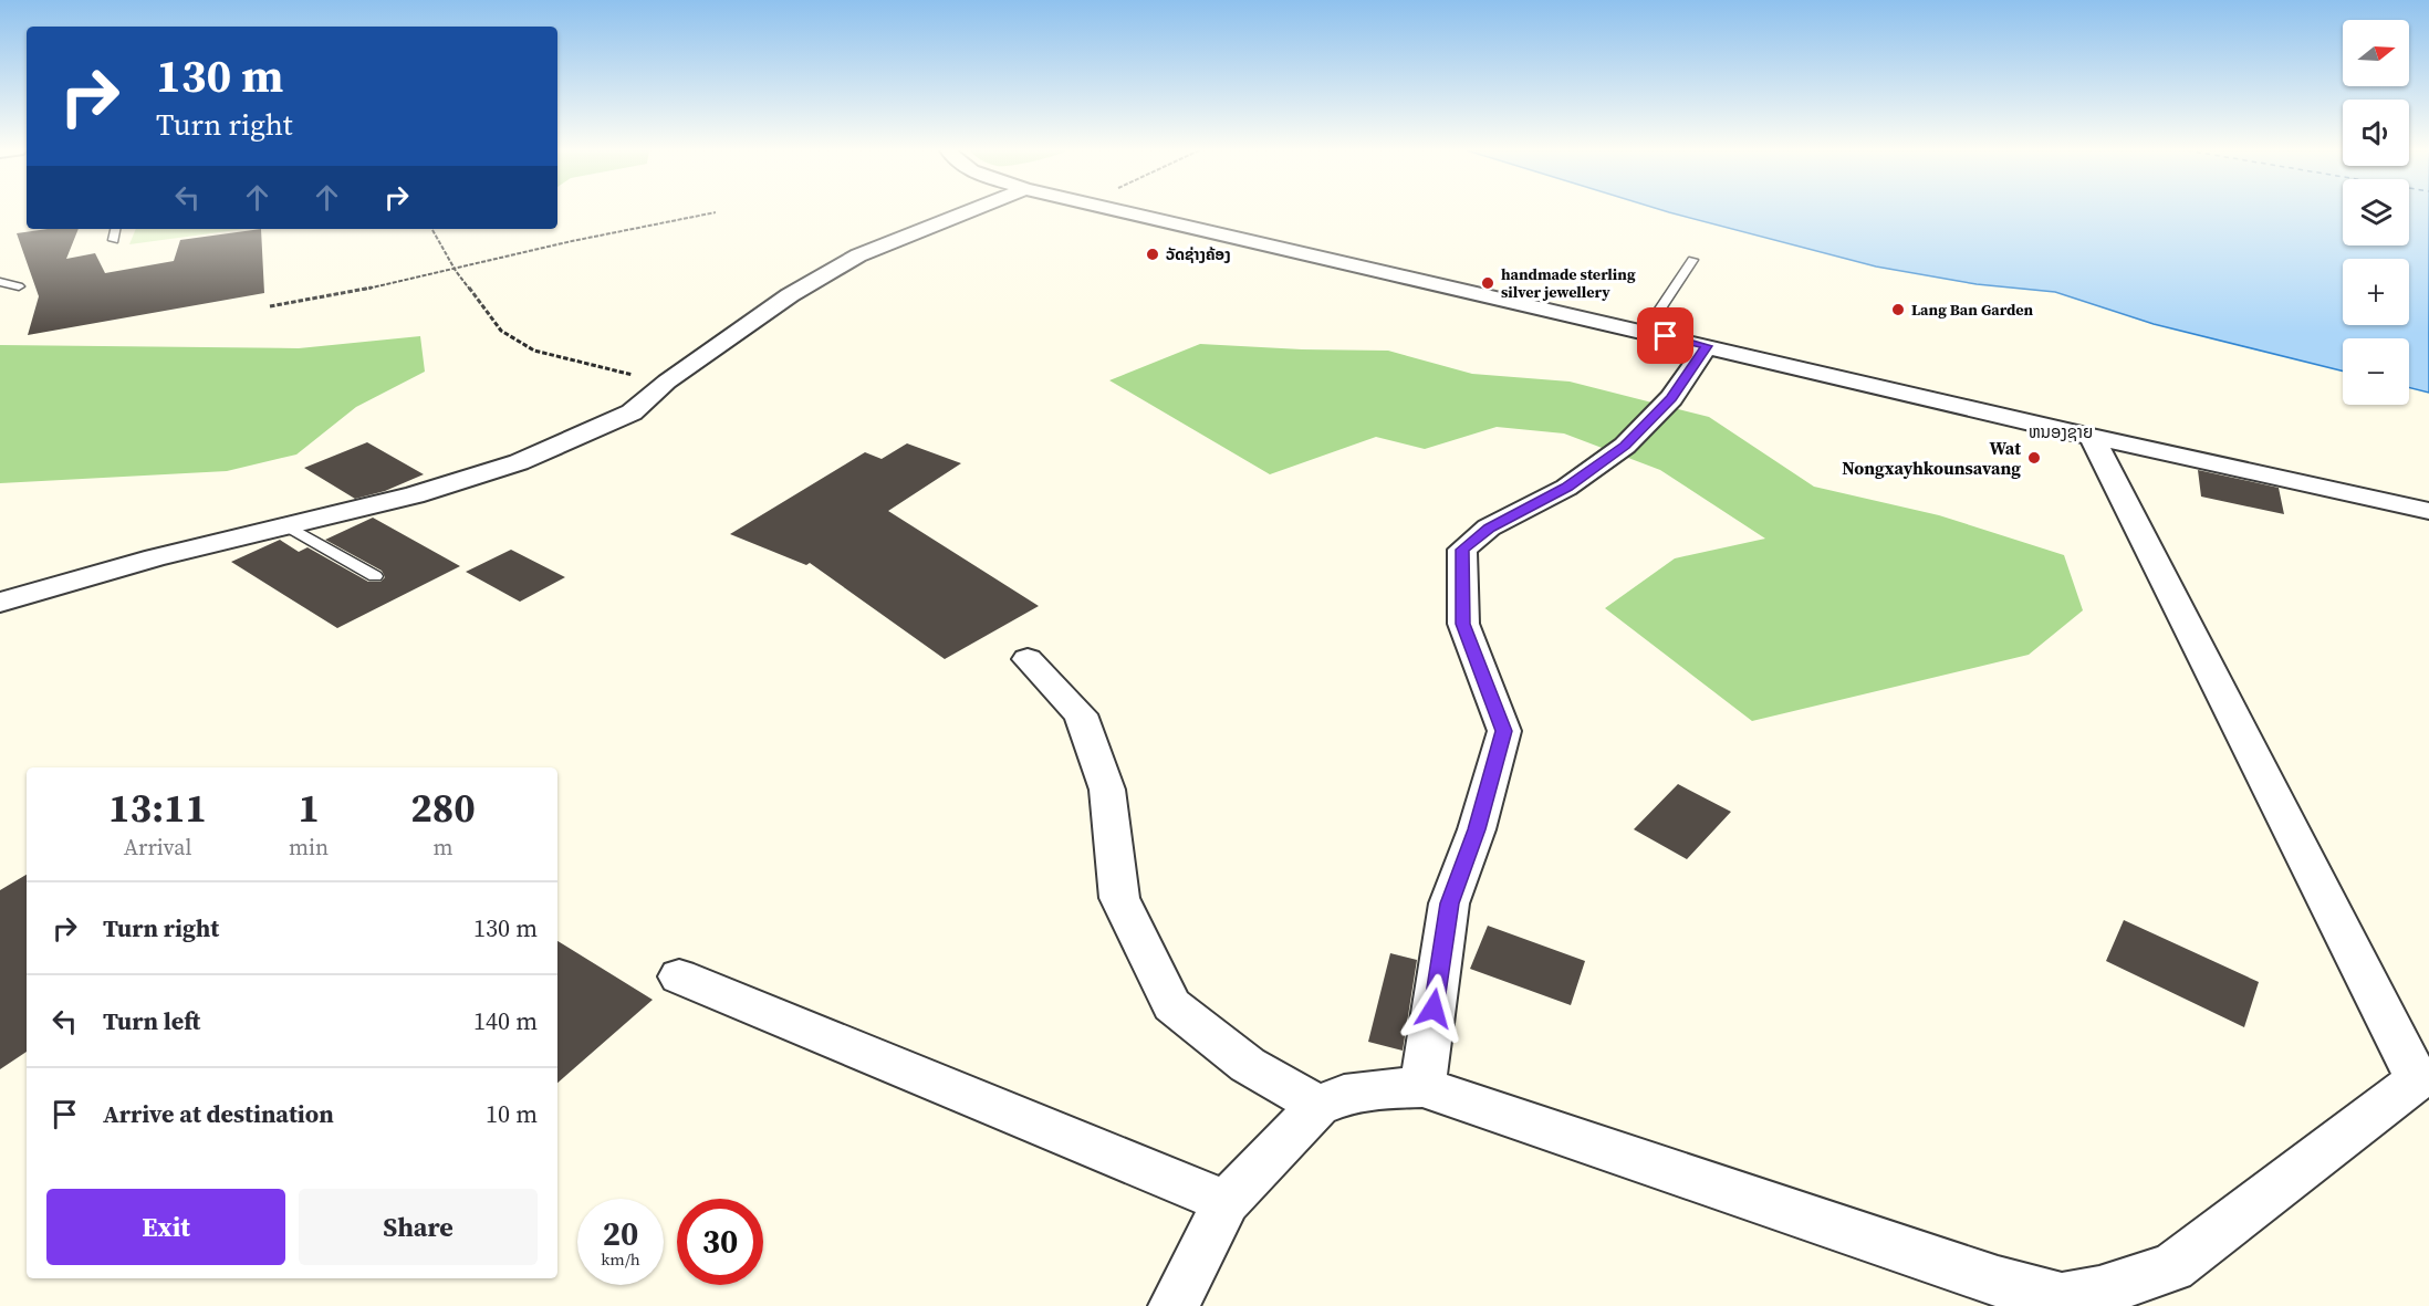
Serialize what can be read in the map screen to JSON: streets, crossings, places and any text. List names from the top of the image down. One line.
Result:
{"districts":["ຫນອງຊາຍ"],"places":["ວັດຊ່າງຄ້ອງ","handmade sterling silver jewellery","Lang Ban Garden","Wat Nongxayhkounsavang"],"north":"right","page":{"map_buttons":["+","−"],"turn":["130 m","Turn right"],"eta":["13:11","Arrival","1","min","280","m"],"list":[{"name":"Turn right","value":"130 m"},{"name":"Turn left","value":"140 m"},{"name":"Arrive at destination","value":"10 m"}],"buttons":["Exit","Share"],"speed":"20 km/h","limit":"30"}}
